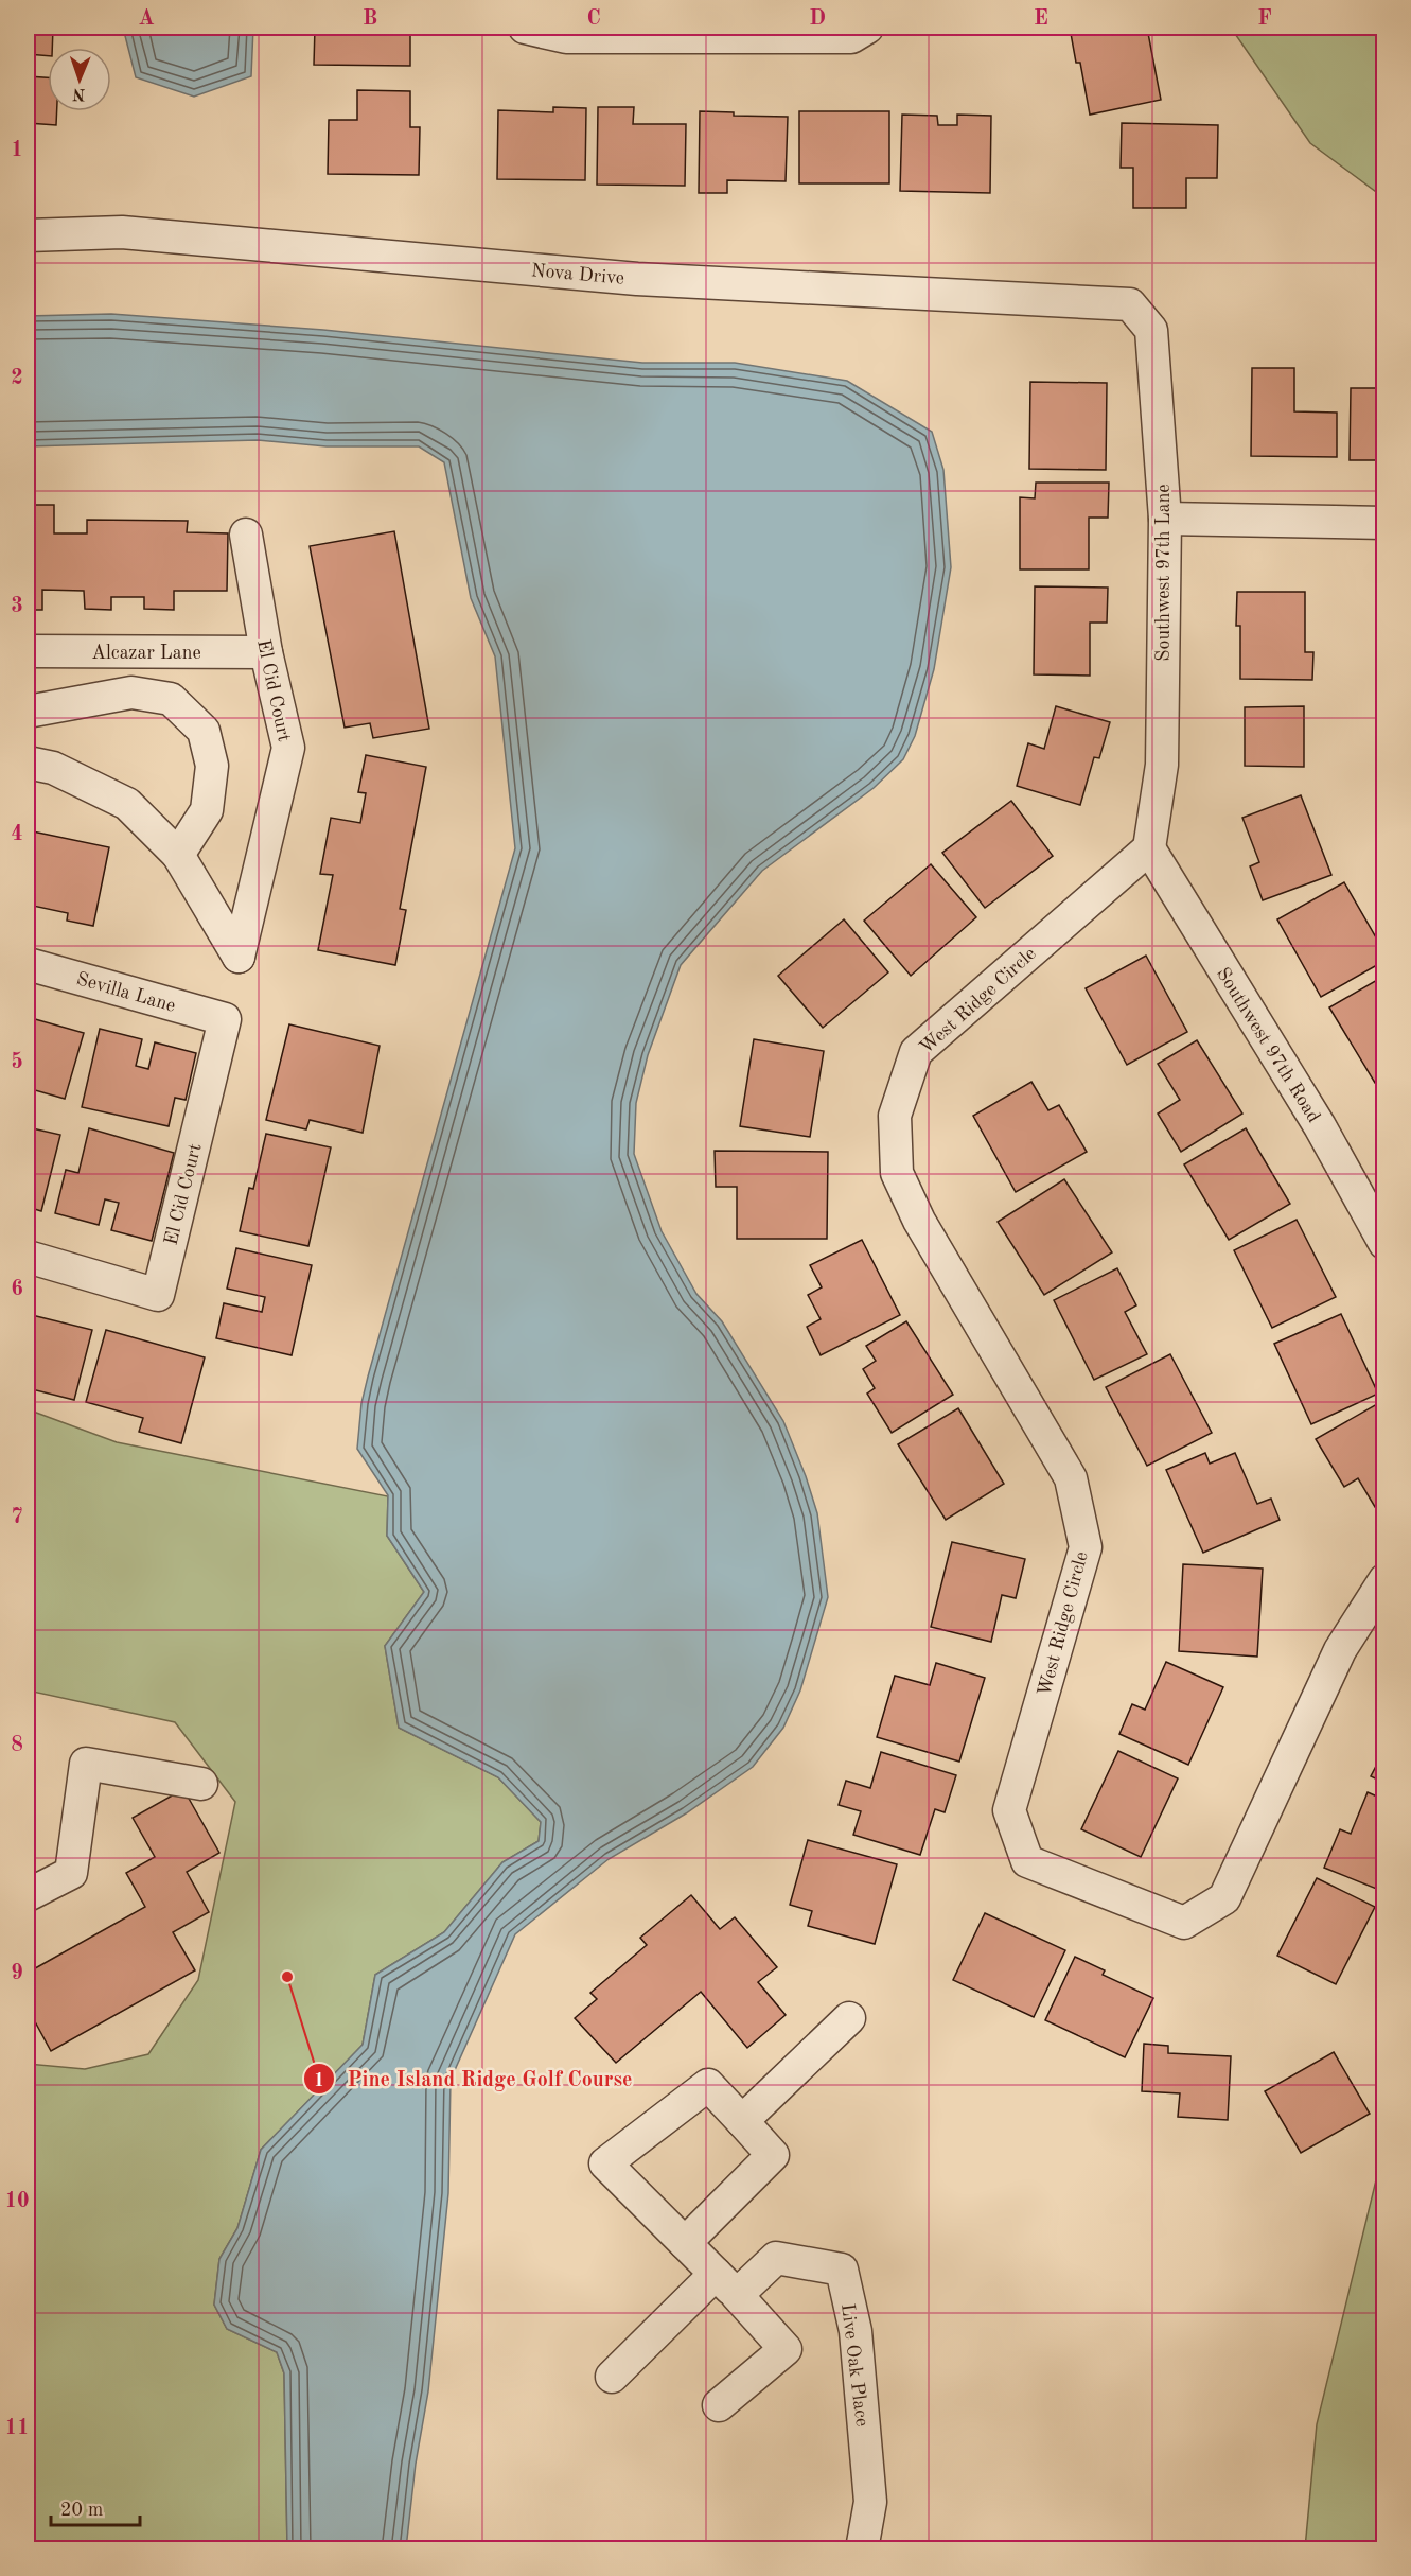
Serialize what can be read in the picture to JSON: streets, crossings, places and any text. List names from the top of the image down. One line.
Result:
{"streets":{"street":["Nova Drive","Southwest 97th Lane","Alcazar Lane","El Cid Court","Sevilla Lane","West Ridge Circle","Southwest 97th Road","Live Oak Place"]},"crossings":[["Nova Drive","Southwest 97th Lane"],["Southwest 97th Lane","West Ridge Circle"],["Southwest 97th Lane","Southwest 97th Road"],["Alcazar Lane","El Cid Court"],["El Cid Court","Sevilla Lane"],["West Ridge Circle","Southwest 97th Road"]],"places":["Pine Island Ridge Golf Course"],"scale_bar":"20 m","north":"bottom","grid":{"columns":["A","B","C","D","E","F"],"rows":["1","2","3","4","5","6","7","8","9","10","11"]}}
